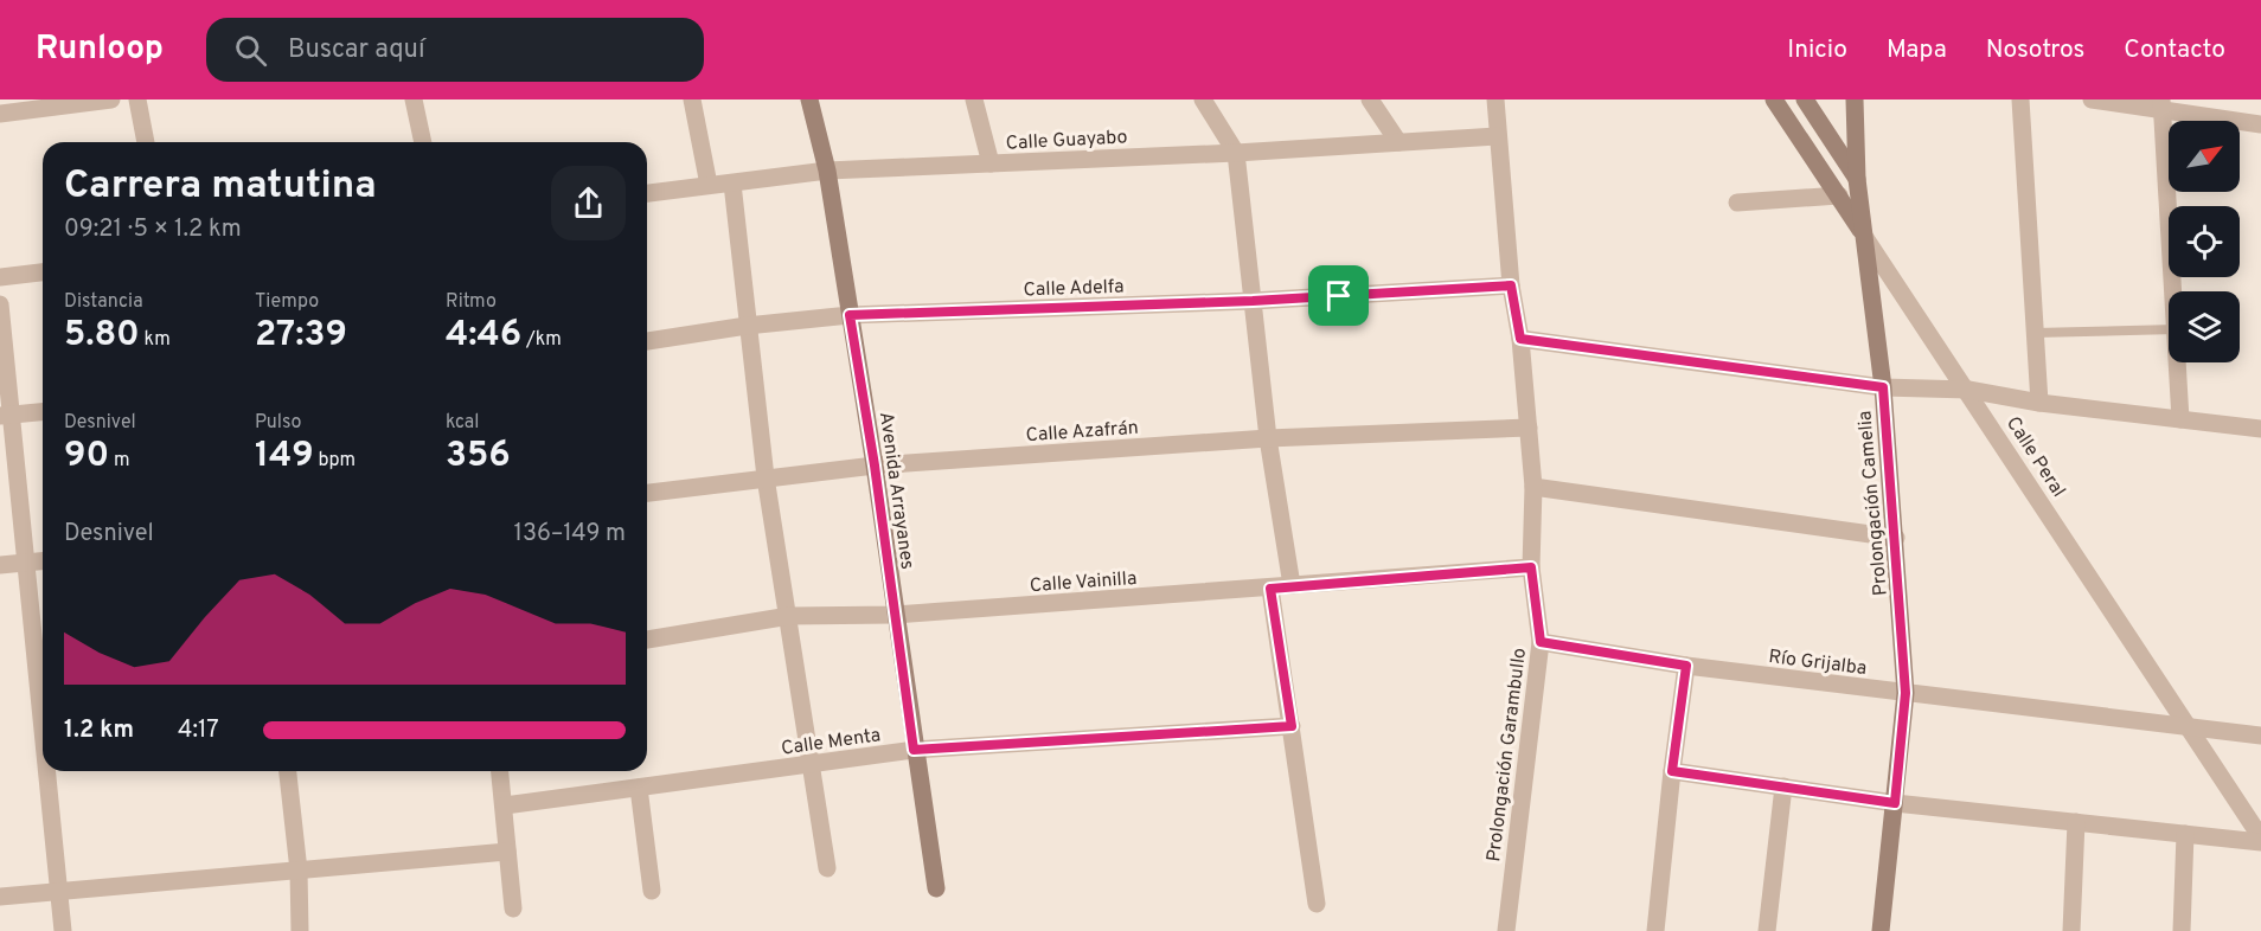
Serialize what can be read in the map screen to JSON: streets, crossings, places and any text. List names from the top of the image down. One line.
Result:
{"streets":{"main road":["Calle Peral","Avenida Arrayanes","Prolongación Camelia"],"street":["Calle Guayabo","Calle Adelfa","Calle Azafrán","Calle Vainilla","Río Grijalba","Calle Menta","Prolongación Garambullo"]},"crossings":[["Calle Guayabo","Avenida Arrayanes"],["Calle Guayabo","Prolongación Garambullo"],["Calle Adelfa","Avenida Arrayanes"],["Calle Adelfa","Prolongación Garambullo"],["Calle Azafrán","Avenida Arrayanes"],["Calle Azafrán","Prolongación Garambullo"],["Calle Peral","Prolongación Camelia"],["Calle Peral","Río Grijalba"],["Avenida Arrayanes","Calle Vainilla"],["Avenida Arrayanes","Calle Menta"],["Prolongación Camelia","Río Grijalba"],["Calle Vainilla","Prolongación Garambullo"],["Río Grijalba","Prolongación Garambullo"]],"north":"top right","page":{"header":"Runloop","search":"Buscar aquí","nav":["Inicio","Mapa","Nosotros","Contacto"],"heading":["Carrera matutina","09:21 · 5 × 1.2 km"],"stats":[["Distancia","5.80 km"],["Tiempo","27:39"],["Ritmo","4:46 /km"],["Desnivel","90 m"],["Pulso","149 bpm"],["kcal","356"]],"chart":["Desnivel","136–149 m"],"list":[{"name":"1.2 km","note":"4:17"}]}}
